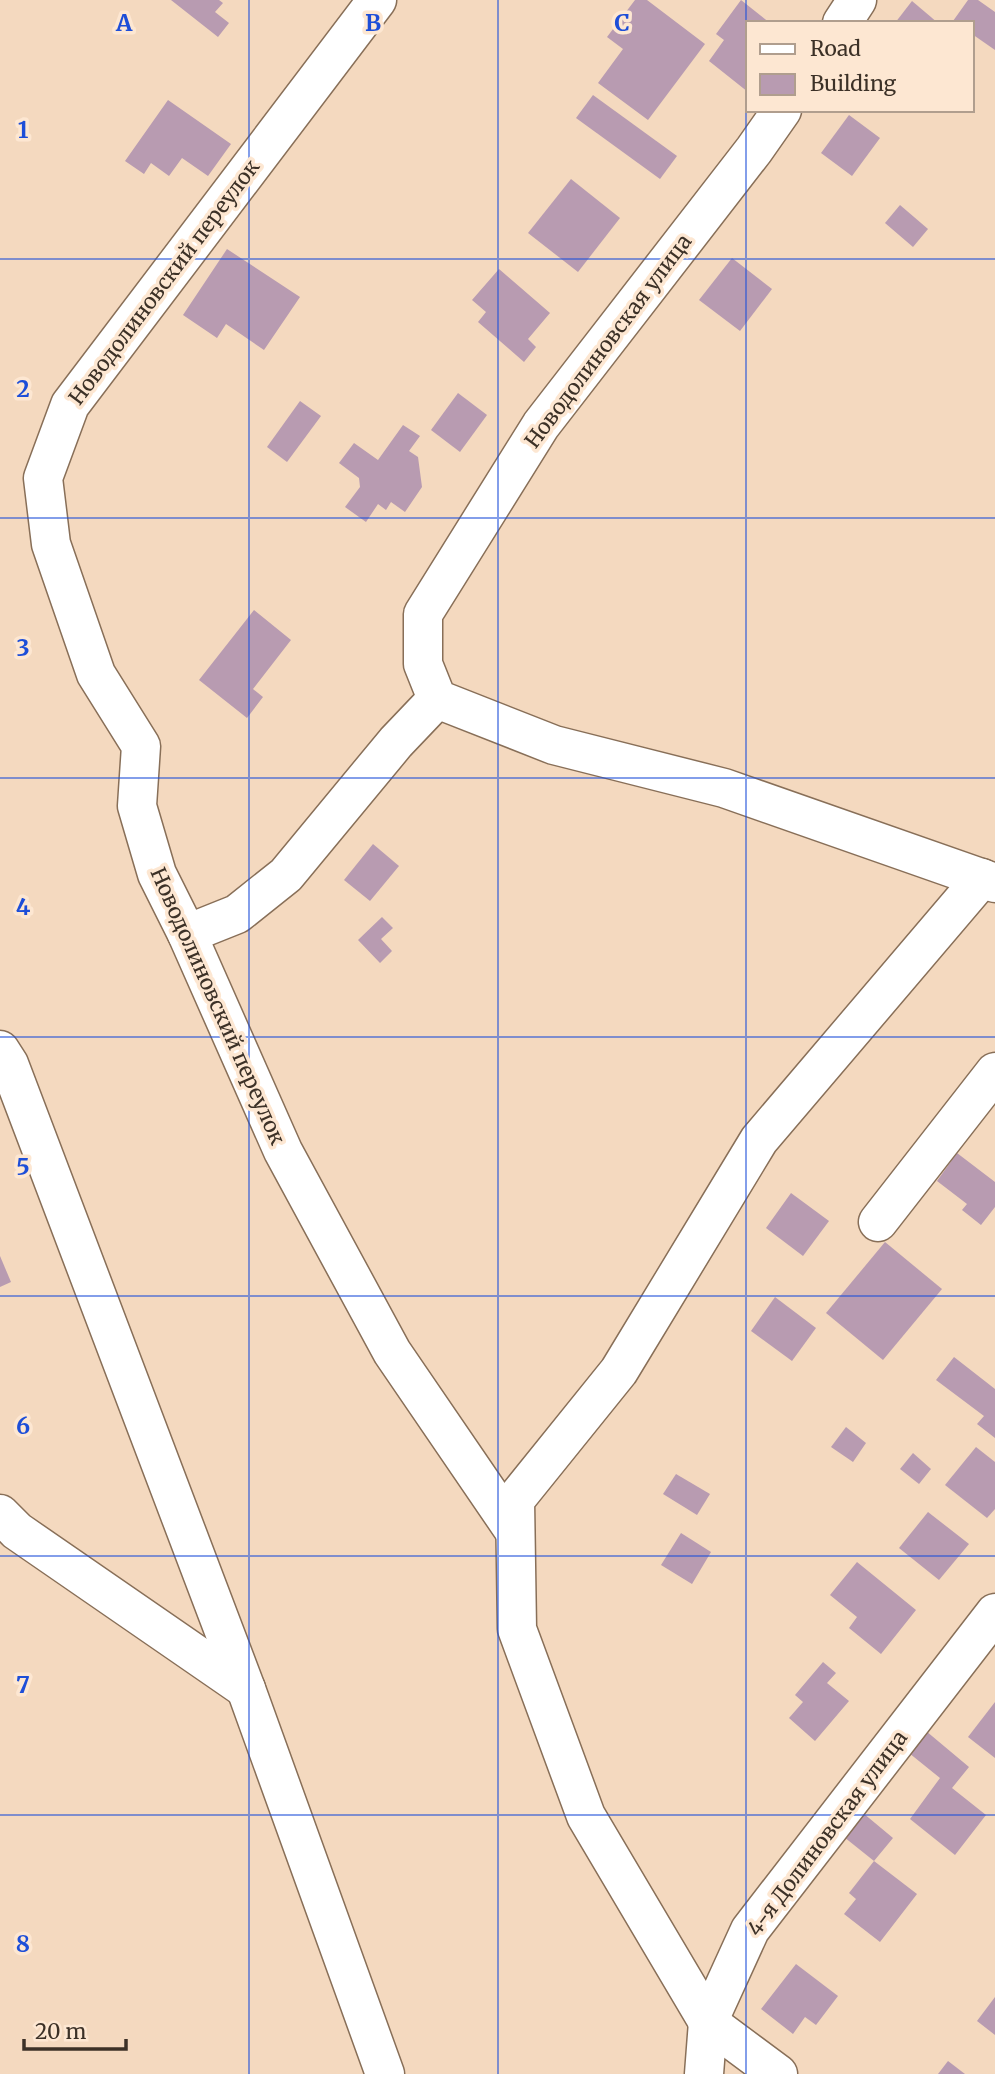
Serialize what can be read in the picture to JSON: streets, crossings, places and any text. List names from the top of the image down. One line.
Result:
{"streets":{"street":["Новодолиновский переулок","Новодолиновская улица","4-я Долиновская улица"]},"legend":["Road","Building"],"scale_bar":"20 m","grid":{"columns":["A","B","C"],"rows":["1","2","3","4","5","6","7","8"]}}
